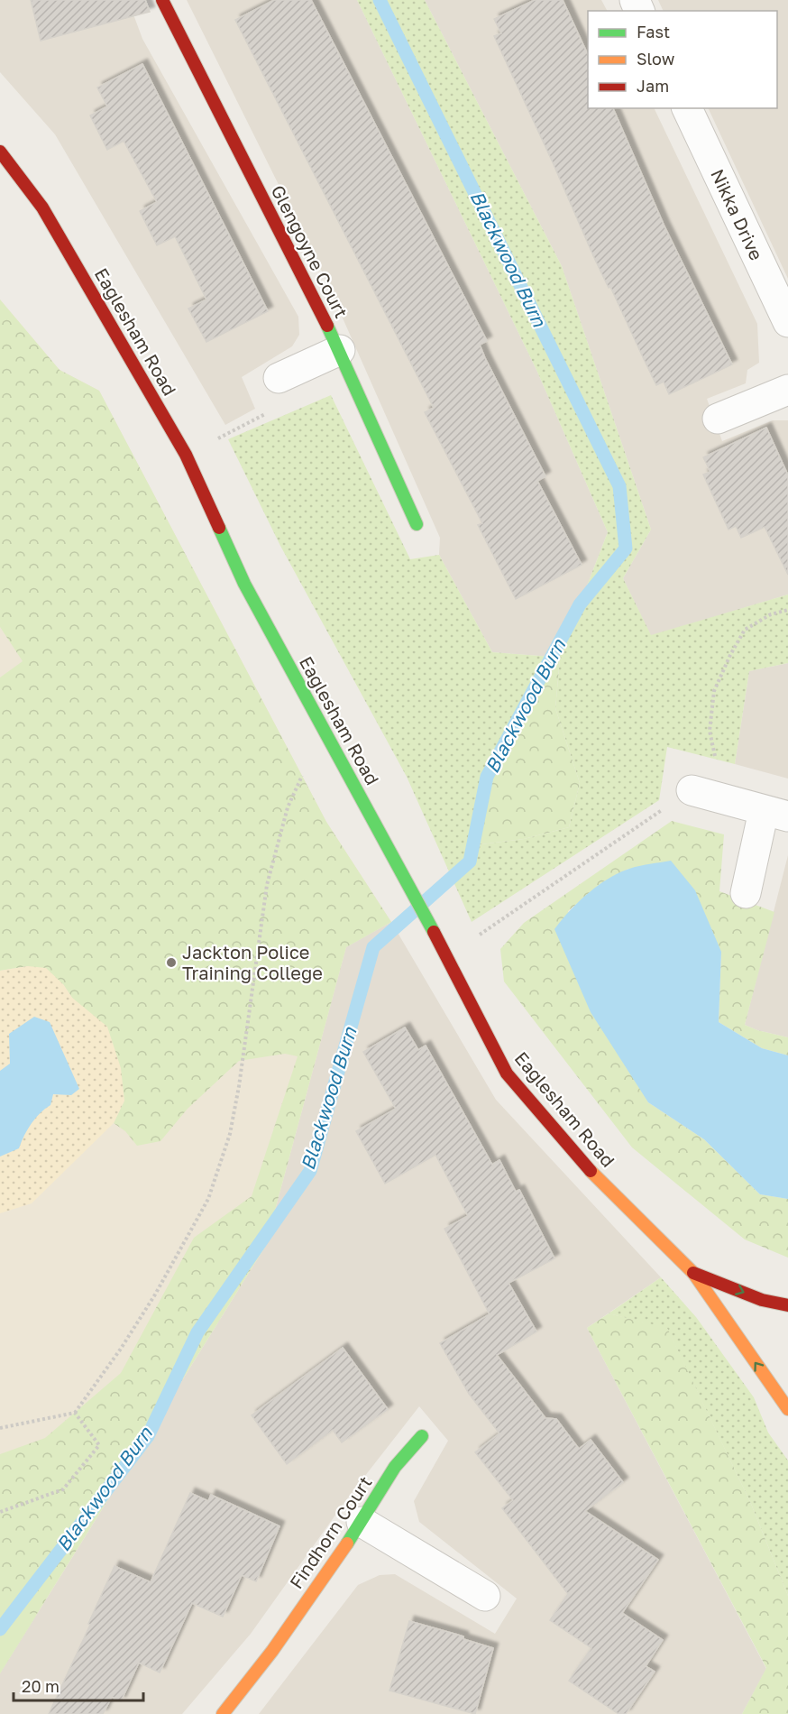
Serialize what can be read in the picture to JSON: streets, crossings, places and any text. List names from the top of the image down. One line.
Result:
{"streets":{"main road":["Glengoyne Court","Eaglesham Road","Findhorn Court"],"street":["Nikka Drive"]},"water":["Blackwood Burn"],"places":["Jackton Police Training College"],"legend":["Fast","Slow","Jam"],"scale_bar":"20 m"}
